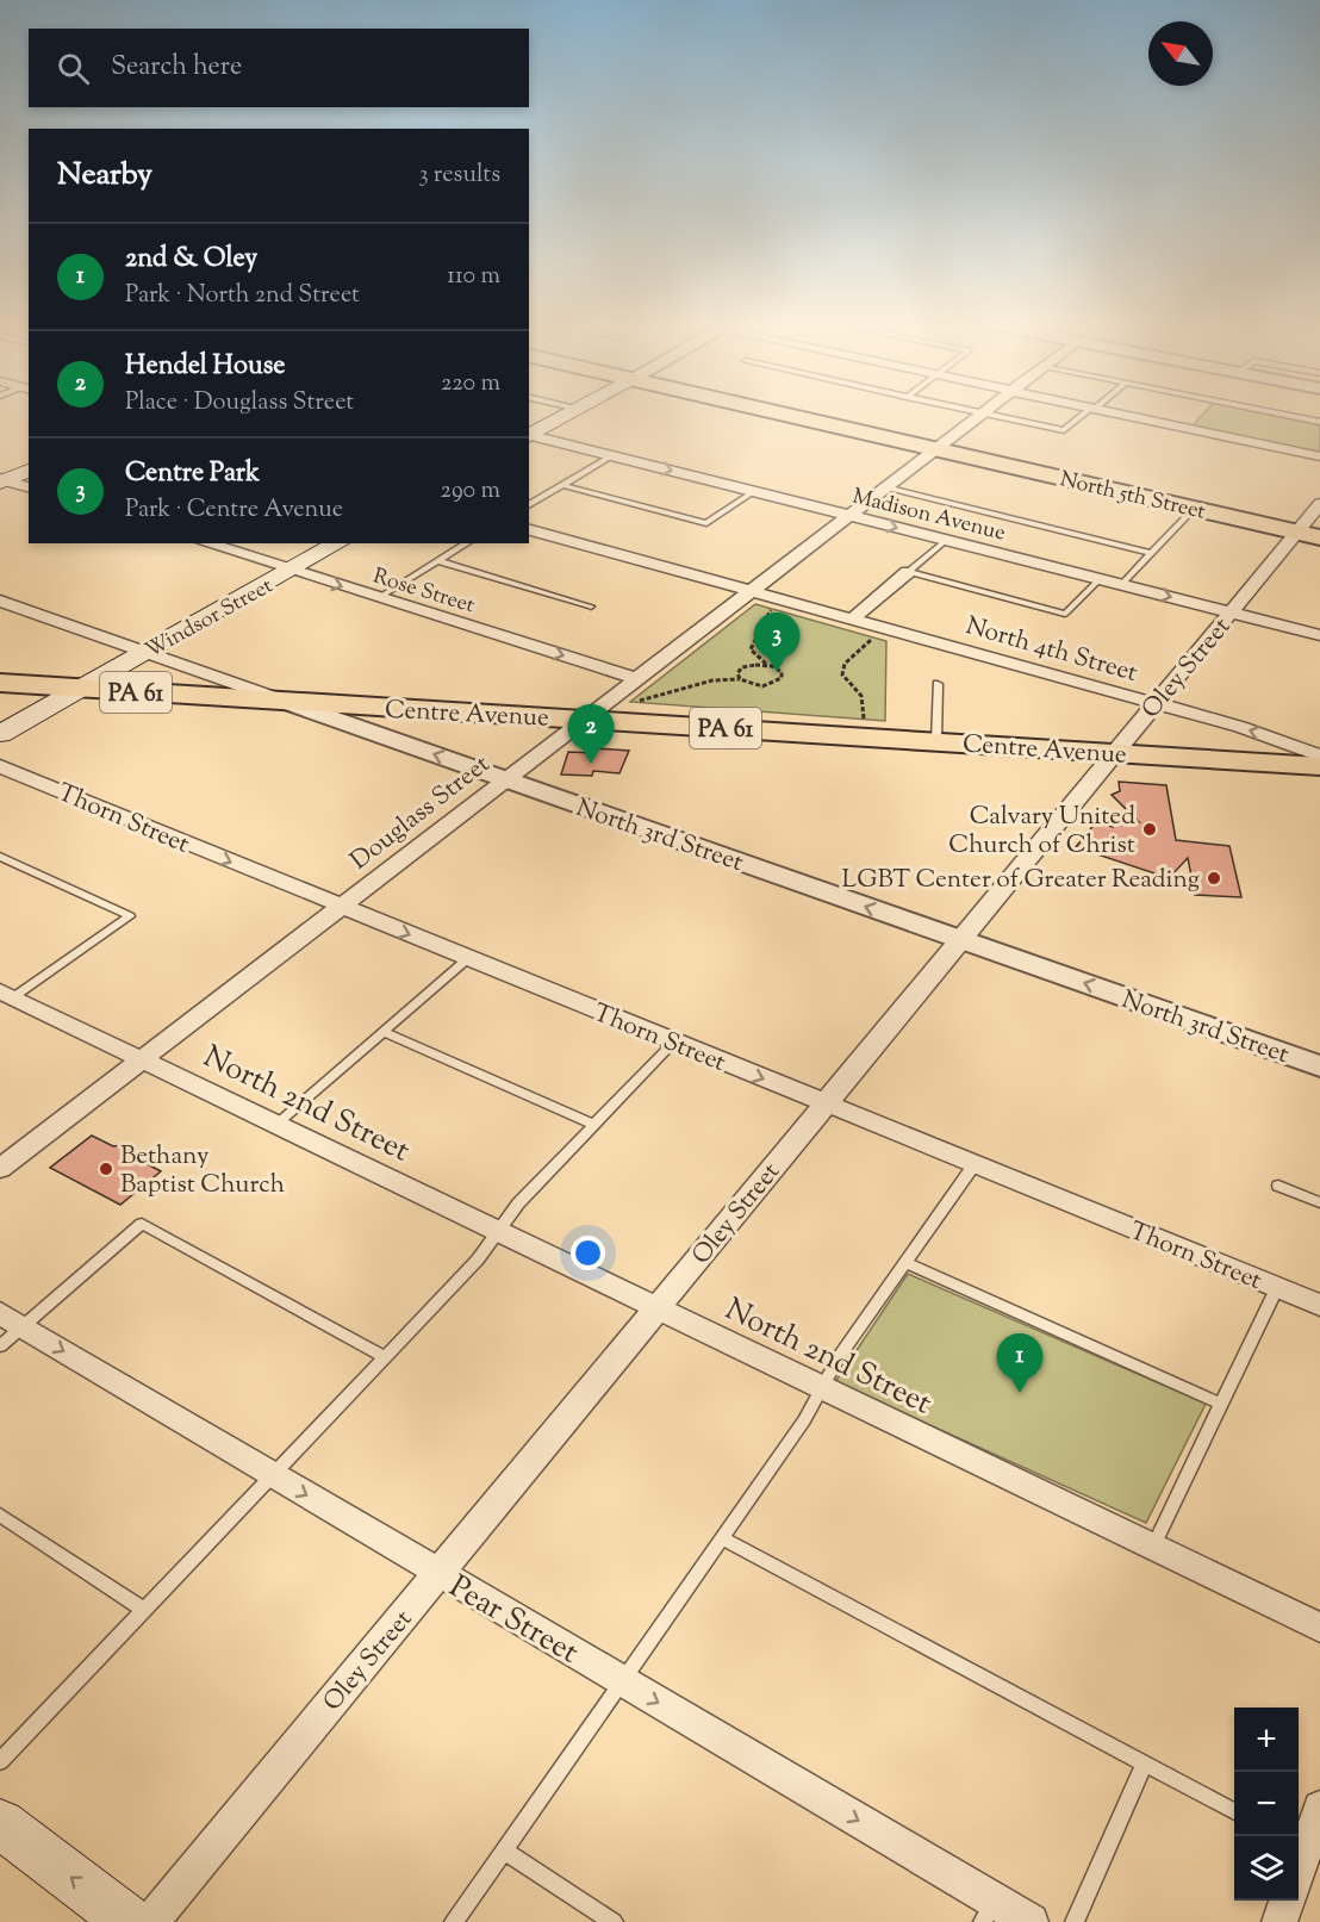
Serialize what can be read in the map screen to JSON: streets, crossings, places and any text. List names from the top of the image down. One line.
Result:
{"streets":{"main road":["North 5th Street","Windsor Street","PA 61","Centre Avenue"],"street":["Madison Avenue","Rose Street","North 4th Street","Oley Street","Douglass Street","Thorn Street","North 3rd Street","North 2nd Street","Pear Street"]},"crossings":[["North 5th Street","Oley Street"],["North 5th Street","Douglass Street"],["Madison Avenue","Oley Street"],["Madison Avenue","Douglass Street"],["Rose Street","Windsor Street"],["Rose Street","Douglass Street"],["Windsor Street","Centre Avenue"],["Windsor Street","North 3rd Street"],["North 4th Street","Oley Street"],["North 4th Street","Douglass Street"],["Oley Street","Centre Avenue"],["Oley Street","Thorn Street"],["Oley Street","North 3rd Street"],["Oley Street","North 2nd Street"],["Oley Street","Pear Street"],["Centre Avenue","Douglass Street"],["Centre Avenue","North 3rd Street"],["Douglass Street","Thorn Street"],["Douglass Street","North 3rd Street"],["Douglass Street","North 2nd Street"]],"one_way":["Rose Street","Thorn Street","North 3rd Street","Pear Street"],"places":["Calvary United Church of Christ","LGBT Center of Greater Reading","Bethany Baptist Church"],"north":"top left","page":{"search":"Search here","heading":["Nearby","3 results"],"list":[{"mark":"1","name":"2nd & Oley","note":"Park · North 2nd Street","value":"110 m"},{"mark":"2","name":"Hendel House","note":"Place · Douglass Street","value":"220 m"},{"mark":"3","name":"Centre Park","note":"Park · Centre Avenue","value":"290 m"}],"pins":["3","2","1"],"map_buttons":["+","−"]}}
